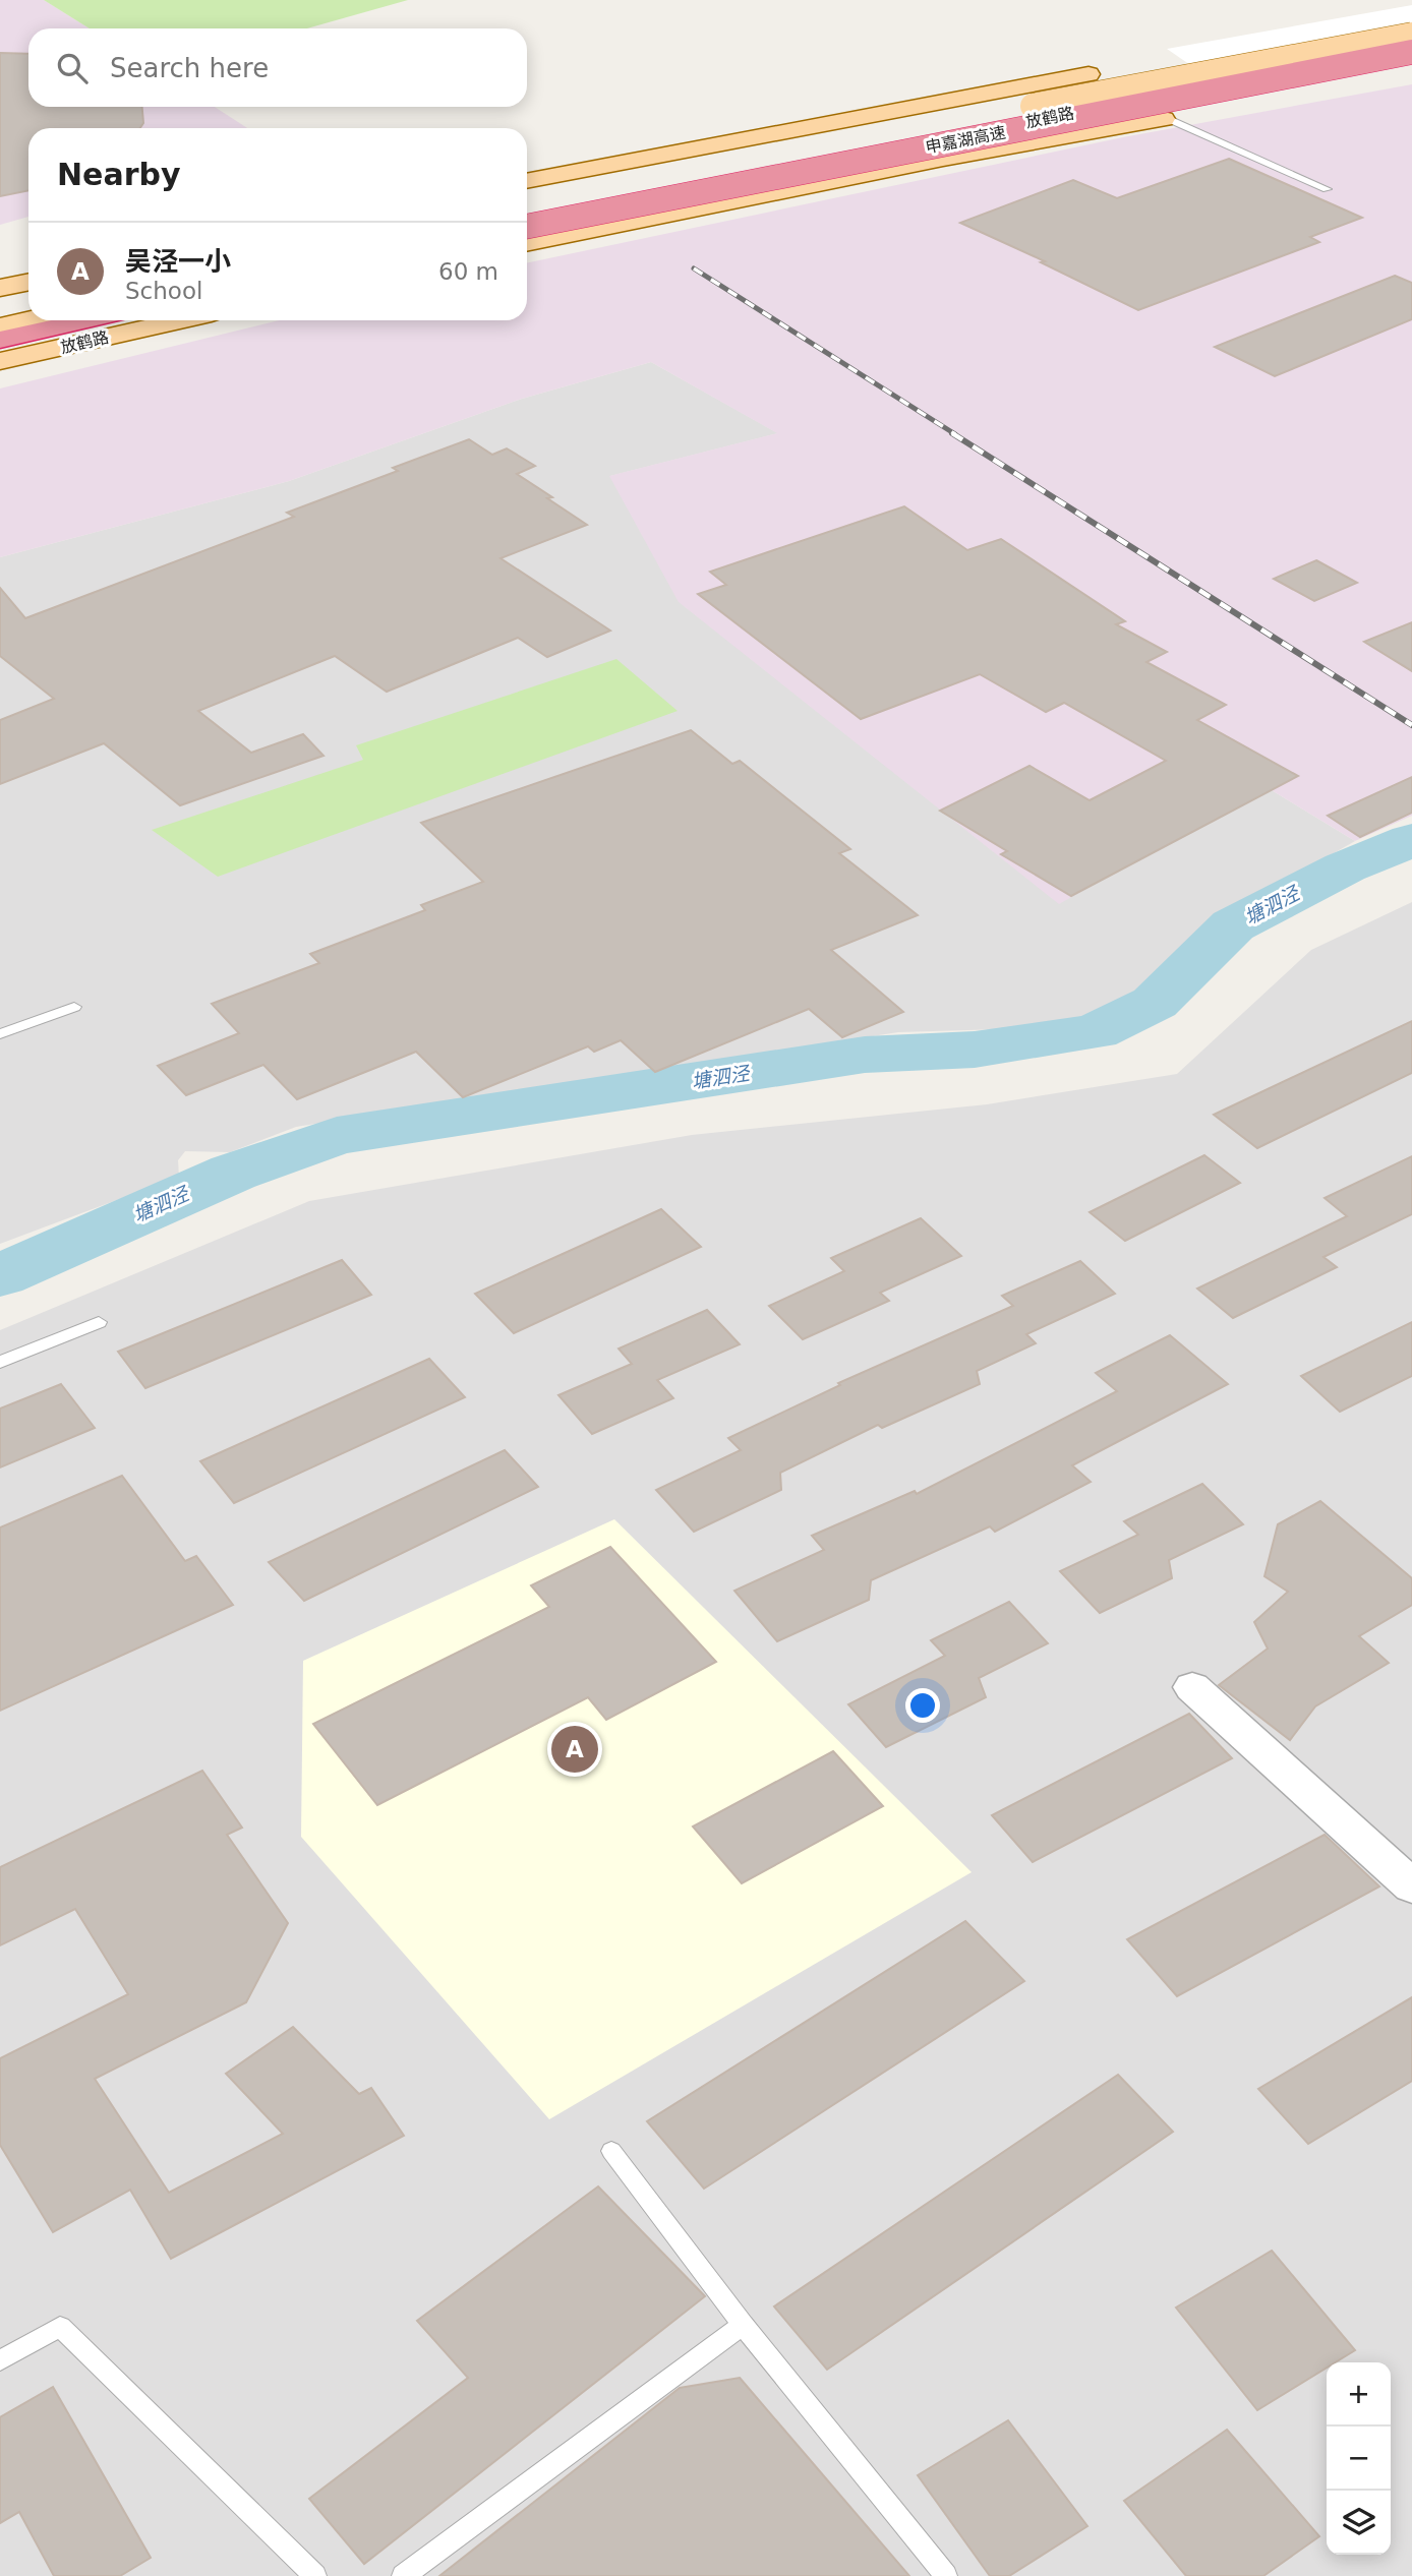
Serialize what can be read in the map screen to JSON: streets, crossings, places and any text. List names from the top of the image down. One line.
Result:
{"streets":{"highway":["申嘉湖高速"],"main road":["放鹤路"]},"crossings":[["放鹤路","申嘉湖高速"]],"water":["塘泗泾"],"page":{"search":"Search here","heading":"Nearby","list":[{"mark":"A","name":"吴泾一小","note":"School","value":"60 m"}],"pins":"A","map_buttons":["+","−"]}}
